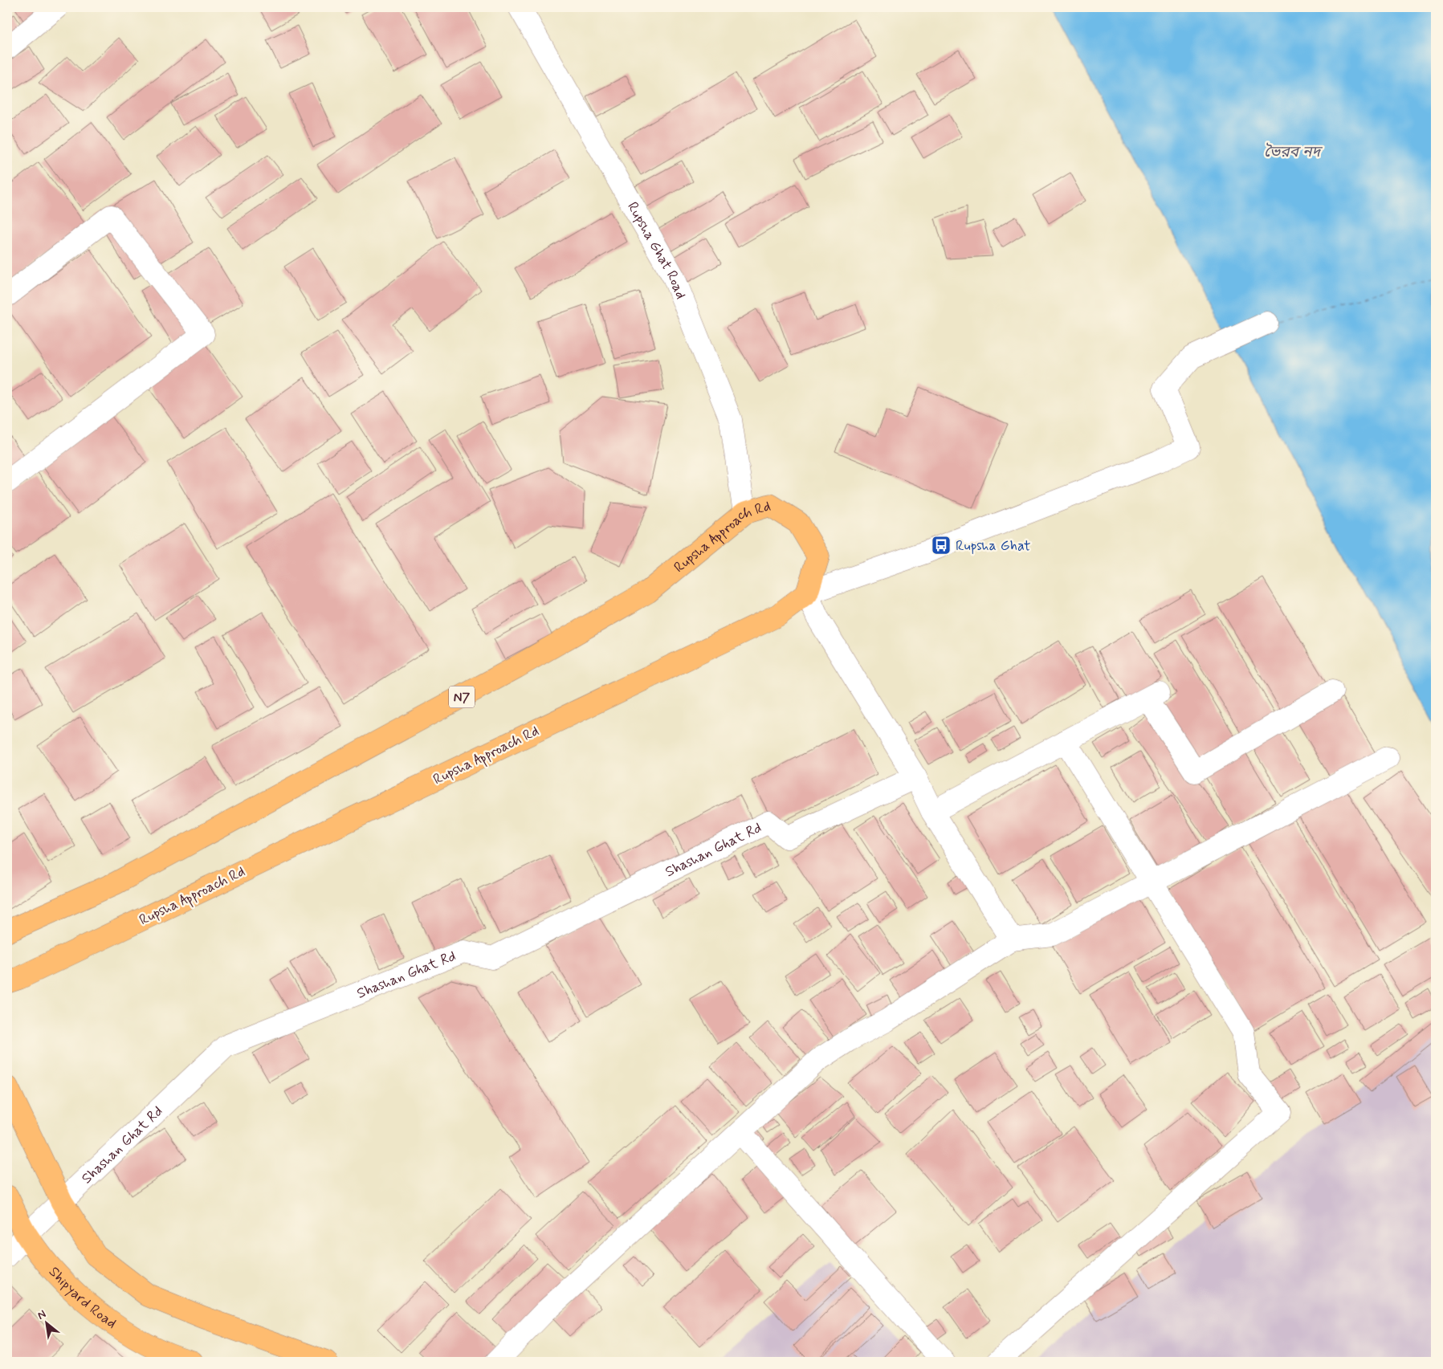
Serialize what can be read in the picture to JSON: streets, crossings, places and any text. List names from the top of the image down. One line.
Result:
{"streets":{"main road":["Rupsha Approach Rd","N7","Shipyard Road"],"street":["Rupsha Ghat Road","Shashan Ghat Rd"]},"crossings":[["Rupsha Ghat Road","Rupsha Approach Rd"],["Shashan Ghat Rd","Shipyard Road"]],"water":["ভৈরব নদ"],"places":{"bus stop":["Rupsha Ghat"]},"north":"top left"}
